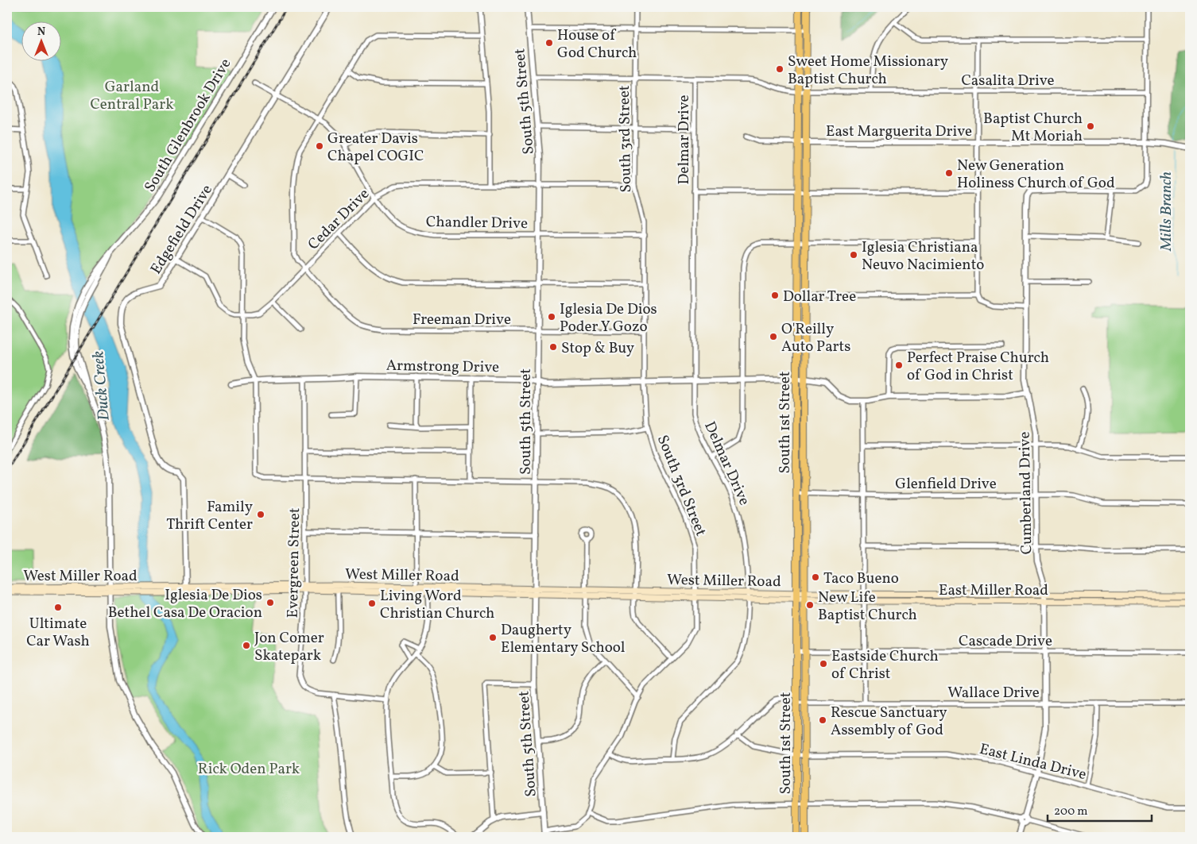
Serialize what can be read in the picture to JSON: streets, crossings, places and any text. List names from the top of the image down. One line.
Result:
{"streets":{"main road":["South 1st Street","West Miller Road","East Miller Road"],"street":["Casalita Drive","South 5th Street","South Glenbrook Drive","East Marguerita Drive","South 3rd Street","Delmar Drive","Cedar Drive","Chandler Drive","Edgefield Drive","Freeman Drive","Armstrong Drive","Glenfield Drive","Cumberland Drive","Evergreen Street","Cascade Drive","Wallace Drive","East Linda Drive"]},"crossings":[["Casalita Drive","South 5th Street"],["Casalita Drive","South 3rd Street"],["Casalita Drive","Delmar Drive"],["Casalita Drive","South 1st Street"],["South 5th Street","Cedar Drive"],["South 5th Street","Chandler Drive"],["South 5th Street","Freeman Drive"],["South 5th Street","Armstrong Drive"],["South 5th Street","West Miller Road"],["South Glenbrook Drive","West Miller Road"],["East Marguerita Drive","South 1st Street"],["South 3rd Street","Cedar Drive"],["South 3rd Street","Chandler Drive"],["South 3rd Street","Freeman Drive"],["South 3rd Street","Armstrong Drive"],["South 3rd Street","West Miller Road"],["Delmar Drive","Armstrong Drive"],["Delmar Drive","West Miller Road"],["Cedar Drive","Chandler Drive"],["Cedar Drive","Freeman Drive"],["Chandler Drive","Edgefield Drive"],["Chandler Drive","Freeman Drive"],["Edgefield Drive","West Miller Road"],["Armstrong Drive","South 1st Street"],["Armstrong Drive","Cumberland Drive"],["Armstrong Drive","Evergreen Street"],["South 1st Street","Glenfield Drive"],["South 1st Street","West Miller Road"],["South 1st Street","East Miller Road"],["South 1st Street","Cascade Drive"],["South 1st Street","Wallace Drive"],["South 1st Street","East Linda Drive"],["Glenfield Drive","Cumberland Drive"],["Cumberland Drive","East Miller Road"],["Cumberland Drive","Cascade Drive"],["Cumberland Drive","Wallace Drive"],["Cumberland Drive","East Linda Drive"],["Evergreen Street","West Miller Road"],["West Miller Road","East Miller Road"]],"water":["Mills Branch","Duck Creek"],"parks":["Garland Central Park","Rick Oden Park"],"places":["House of God Church","Sweet Home Missionary Baptist Church","Baptist Church Mt Moriah","Greater Davis Chapel COGIC","New Generation Holiness Church of God","Iglesia Christiana Neuvo Nacimiento","Dollar Tree","Iglesia De Dios Poder Y Gozo","O'Reilly Auto Parts","Stop & Buy","Perfect Praise Church of God in Christ","Family Thrift Center","Taco Bueno","Iglesia De Dios Bethel Casa De Oracion","Living Word Christian Church","New Life Baptist Church","Ultimate Car Wash","Daugherty Elementary School","Jon Comer Skatepark","Eastside Church of Christ","Rescue Sanctuary Assembly of God"],"scale_bar":"200 m","north":"top"}
